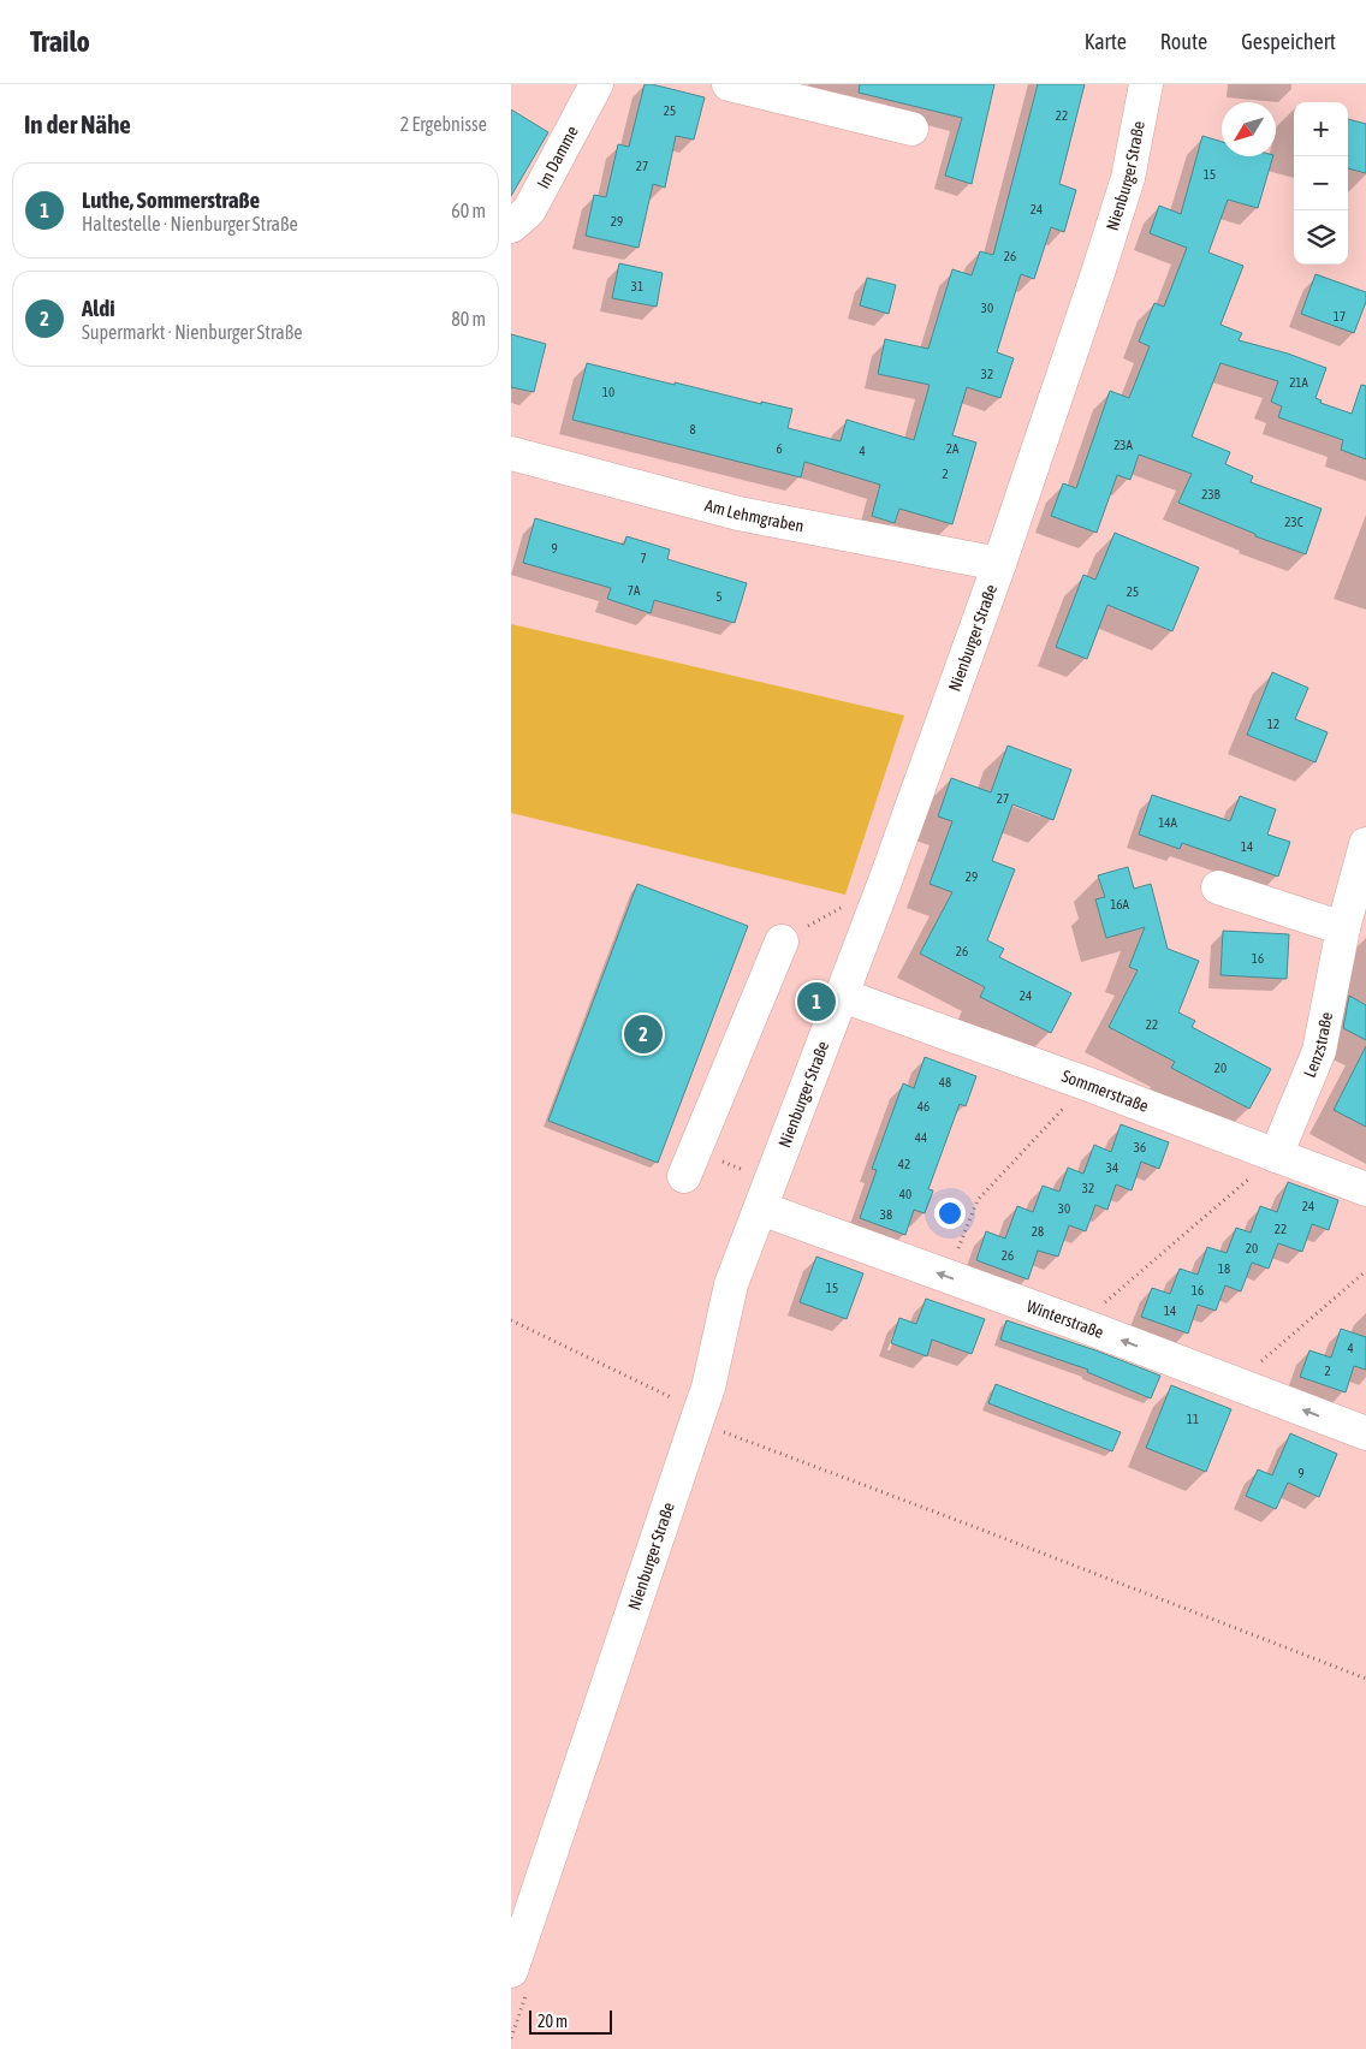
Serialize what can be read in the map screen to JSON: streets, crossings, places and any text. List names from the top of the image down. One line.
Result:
{"streets":{"street":["Im Damme","Nienburger Straße","Am Lehmgraben","Lenzstraße","Sommerstraße","Winterstraße"]},"crossings":[["Nienburger Straße","Am Lehmgraben"],["Nienburger Straße","Sommerstraße"],["Nienburger Straße","Winterstraße"],["Lenzstraße","Sommerstraße"]],"one_way":["Winterstraße"],"house_numbers":["25","22","27","15","24","29","26","31","30","17","32","21A","10","8","23A","6","2A","4","2","23B","23C","9","7","7A","25","5","12","27","14A","14","29","16A","26","16","24","22","20","48","46","44","36","42","34","32","40","24","30","38","22","28","20","26","18","15","16","14","4","2","11","9"],"scale_bar":"20 m","north":"bottom left","page":{"header":"Trailo","nav":["Karte","Route","Gespeichert"],"heading":["In der Nähe","2 Ergebnisse"],"map_buttons":["+","−"],"list":[{"mark":"1","name":"Luthe, Sommerstraße","note":"Haltestelle · Nienburger Straße","value":"60 m"},{"mark":"2","name":"Aldi","note":"Supermarkt · Nienburger Straße","value":"80 m"}],"pins":["1","2"],"scale":"20 m"}}
